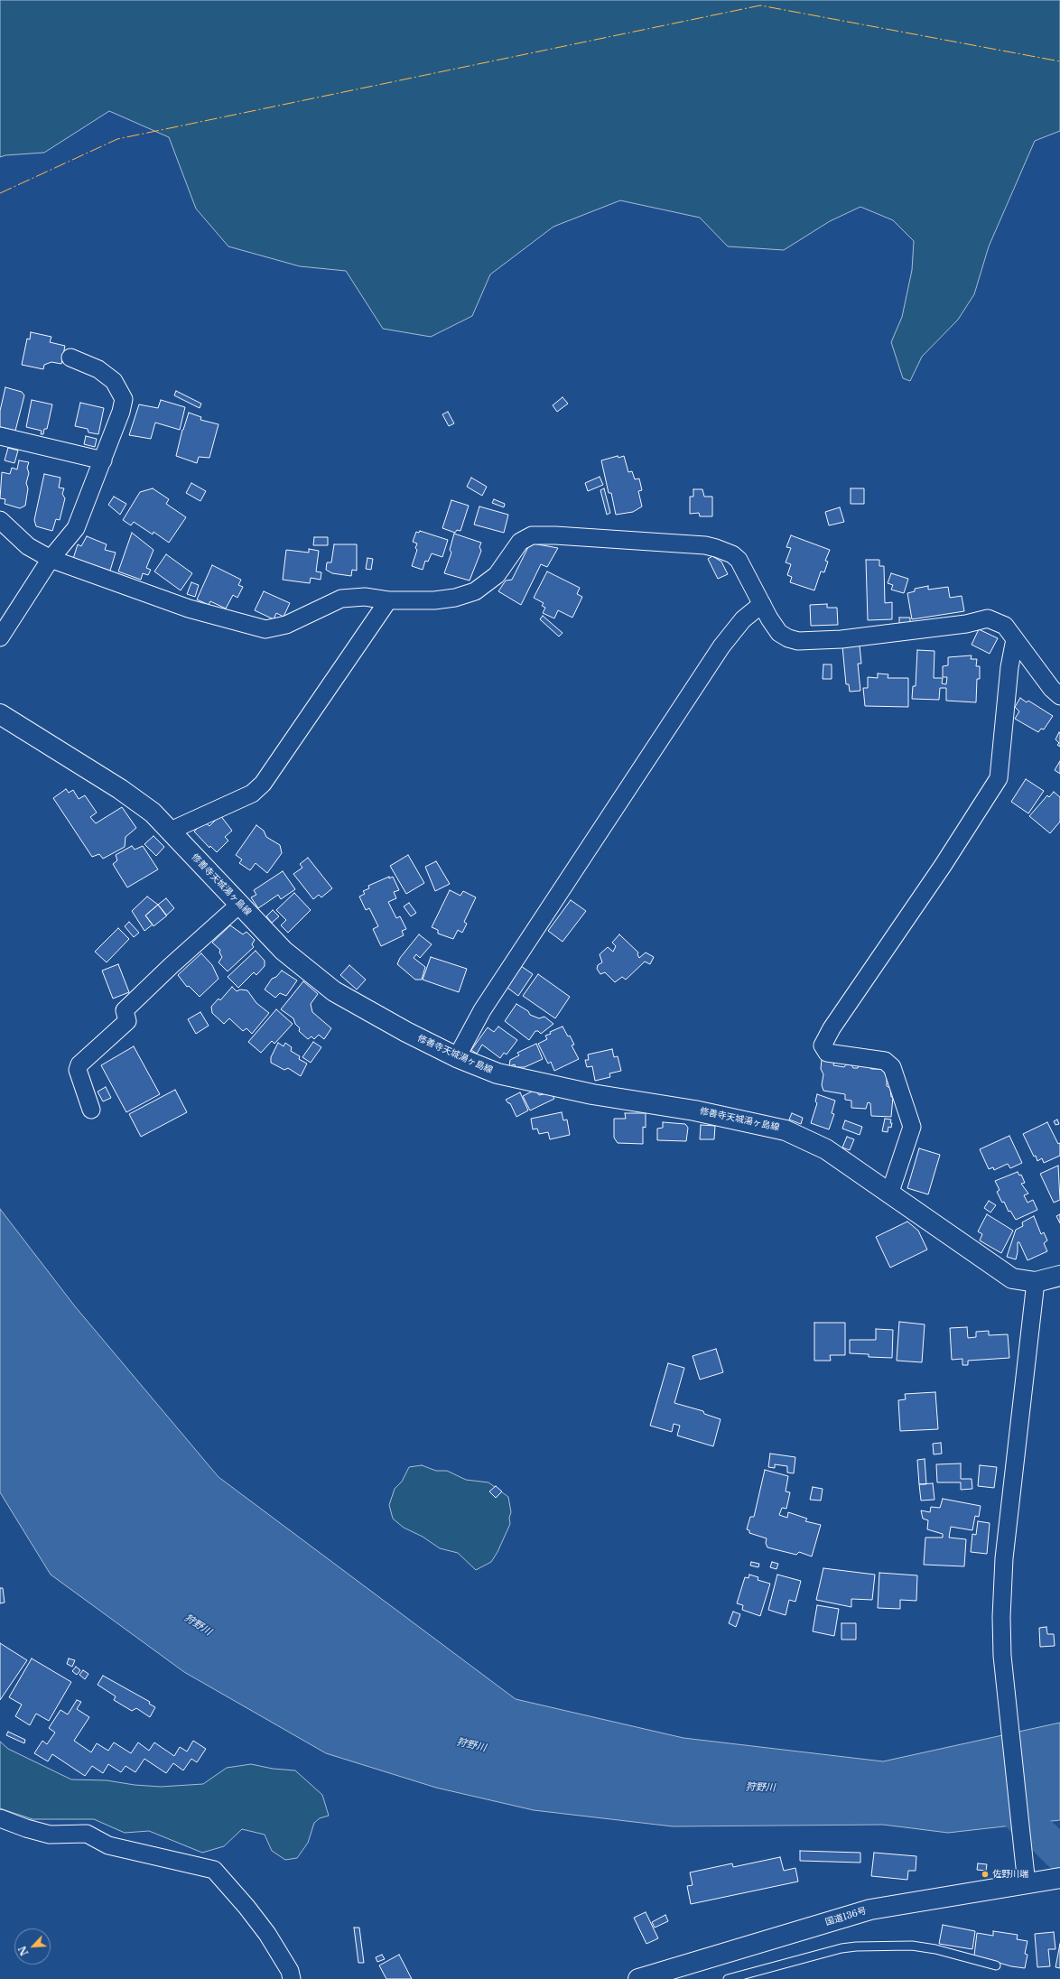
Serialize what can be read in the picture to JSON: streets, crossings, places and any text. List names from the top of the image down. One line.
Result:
{"streets":{"main road":["修善寺天城湯ヶ島線","国道136号"]},"water":["狩野川"],"places":["佐野川端"],"north":"bottom left"}
